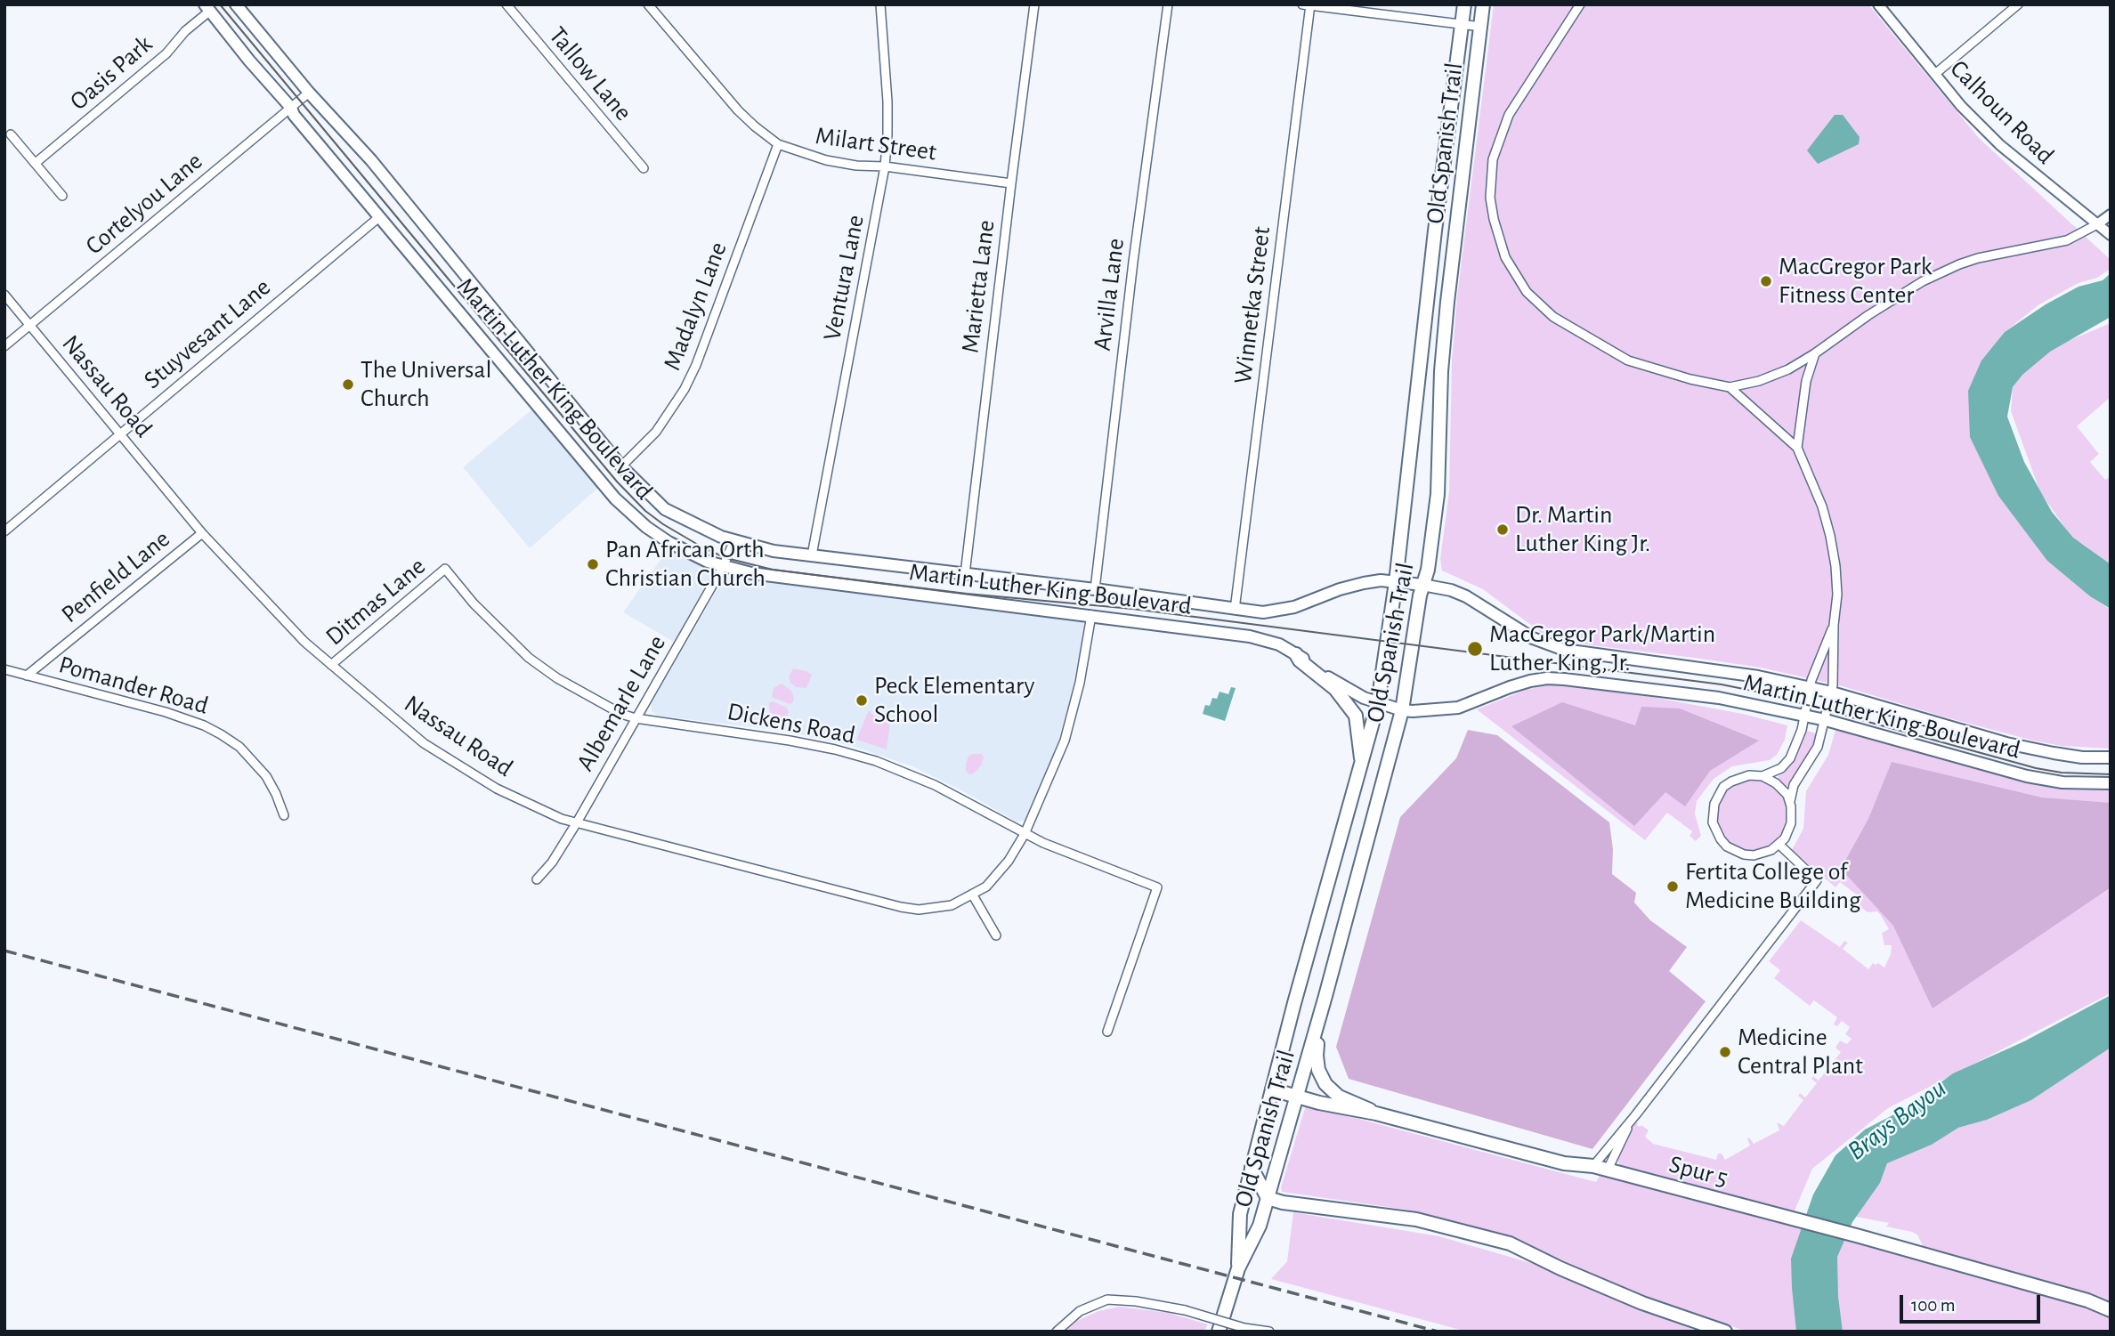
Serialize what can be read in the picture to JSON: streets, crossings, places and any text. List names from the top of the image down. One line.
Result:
{"streets":{"main road":["Old Spanish Trail","Martin Luther King Boulevard","Spur 5"],"street":["Oasis Park","Tallow Lane","Calhoun Road","Milart Street","Cortelyou Lane","Ventura Lane","Marietta Lane","Arvilla Lane","Winnetka Street","Madalyn Lane","Stuyvesant Lane","Nassau Road","Penfield Lane","Ditmas Lane","Pomander Road","Albemarle Lane","Dickens Road"]},"crossings":[["Oasis Park","Martin Luther King Boulevard"],["Old Spanish Trail","Martin Luther King Boulevard"],["Old Spanish Trail","Spur 5"],["Milart Street","Ventura Lane"],["Milart Street","Marietta Lane"],["Milart Street","Madalyn Lane"],["Cortelyou Lane","Nassau Road"],["Cortelyou Lane","Martin Luther King Boulevard"],["Ventura Lane","Martin Luther King Boulevard"],["Marietta Lane","Martin Luther King Boulevard"],["Arvilla Lane","Martin Luther King Boulevard"],["Winnetka Street","Martin Luther King Boulevard"],["Madalyn Lane","Martin Luther King Boulevard"],["Stuyvesant Lane","Nassau Road"],["Stuyvesant Lane","Martin Luther King Boulevard"],["Nassau Road","Penfield Lane"],["Nassau Road","Ditmas Lane"],["Nassau Road","Albemarle Lane"],["Nassau Road","Dickens Road"],["Martin Luther King Boulevard","Albemarle Lane"],["Penfield Lane","Pomander Road"],["Ditmas Lane","Dickens Road"],["Albemarle Lane","Dickens Road"]],"water":["Brays Bayou"],"places":["MacGregor Park Fitness Center","The Universal Church","Dr. Martin Luther King Jr.","Pan African Orth Christian Church","MacGregor Park/Martin Luther King, Jr.","Peck Elementary School","Fertita College of Medicine Building","Medicine Central Plant"],"scale_bar":"100 m"}
